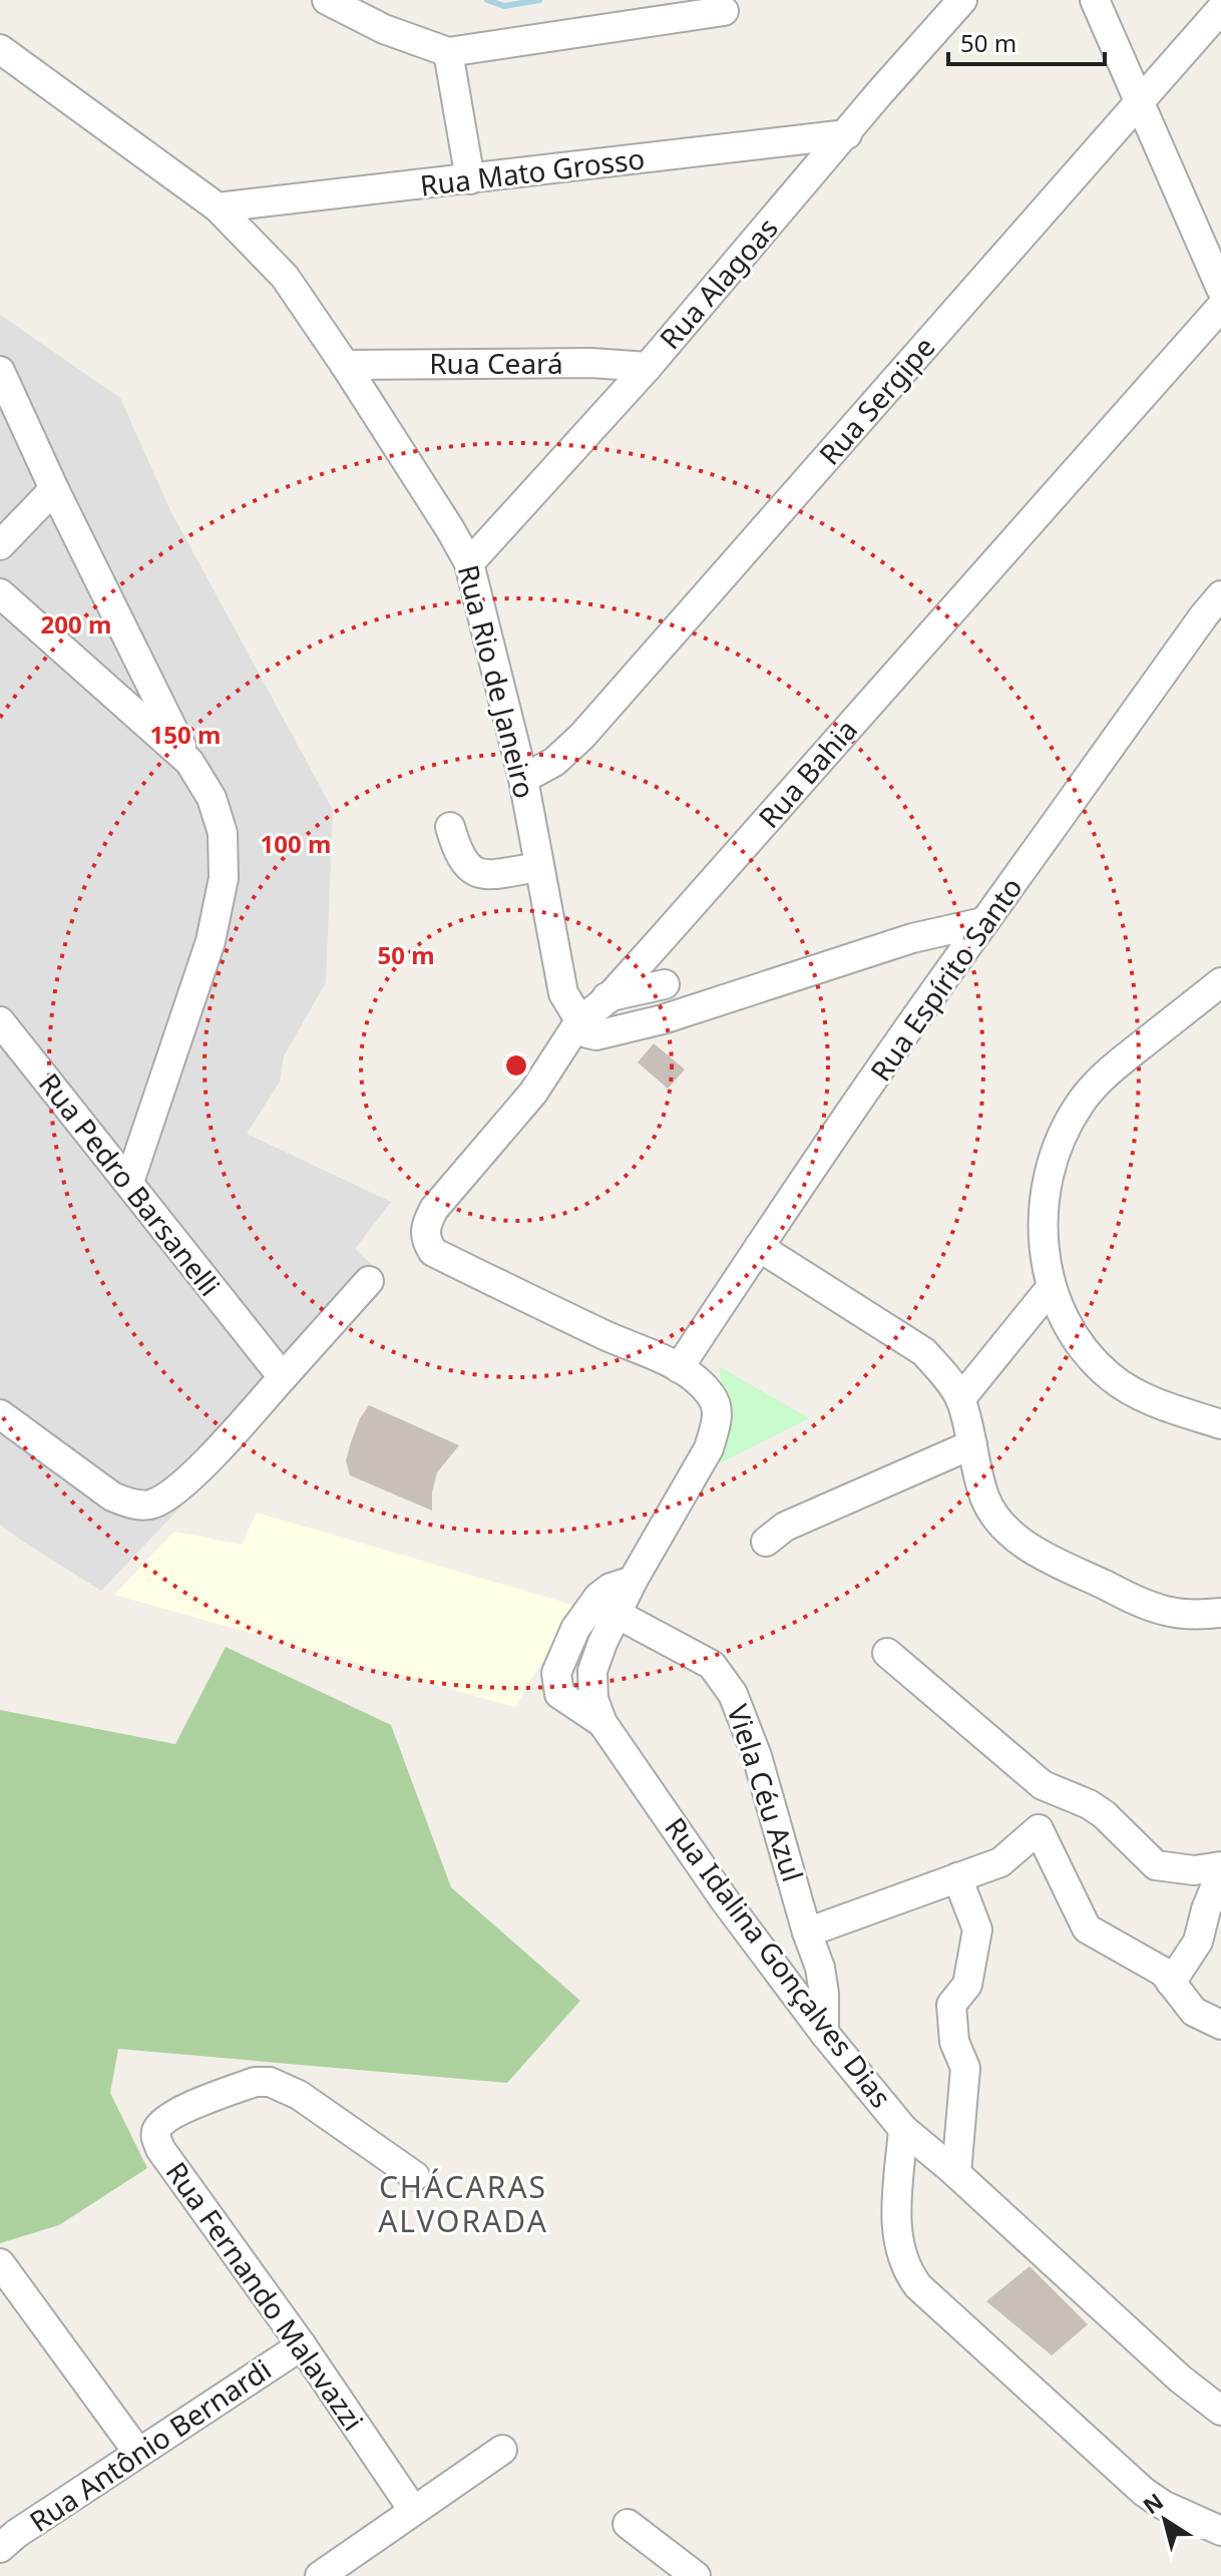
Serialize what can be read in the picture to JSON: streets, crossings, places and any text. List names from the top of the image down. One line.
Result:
{"streets":{"street":["Rua Mato Grosso","Rua Alagoas","Rua Ceará","Rua Sergipe","Rua Rio de Janeiro","Rua Bahia","Rua Espírito Santo","Rua Pedro Barsanelli","Viela Céu Azul","Rua Idalina Gonçalves Dias","Rua Fernando Malavazzi","Rua Antônio Bernardi"]},"crossings":[["Rua Mato Grosso","Rua Alagoas"],["Rua Mato Grosso","Rua Rio de Janeiro"],["Rua Alagoas","Rua Ceará"],["Rua Alagoas","Rua Rio de Janeiro"],["Rua Ceará","Rua Rio de Janeiro"],["Rua Sergipe","Rua Rio de Janeiro"],["Rua Rio de Janeiro","Rua Bahia"],["Rua Bahia","Rua Espírito Santo"],["Viela Céu Azul","Rua Idalina Gonçalves Dias"],["Rua Fernando Malavazzi","Rua Antônio Bernardi"]],"districts":["CHÁCARAS ALVORADA"],"scale_bar":"50 m","north":"top left","rings":["200 m","150 m","100 m","50 m"]}
